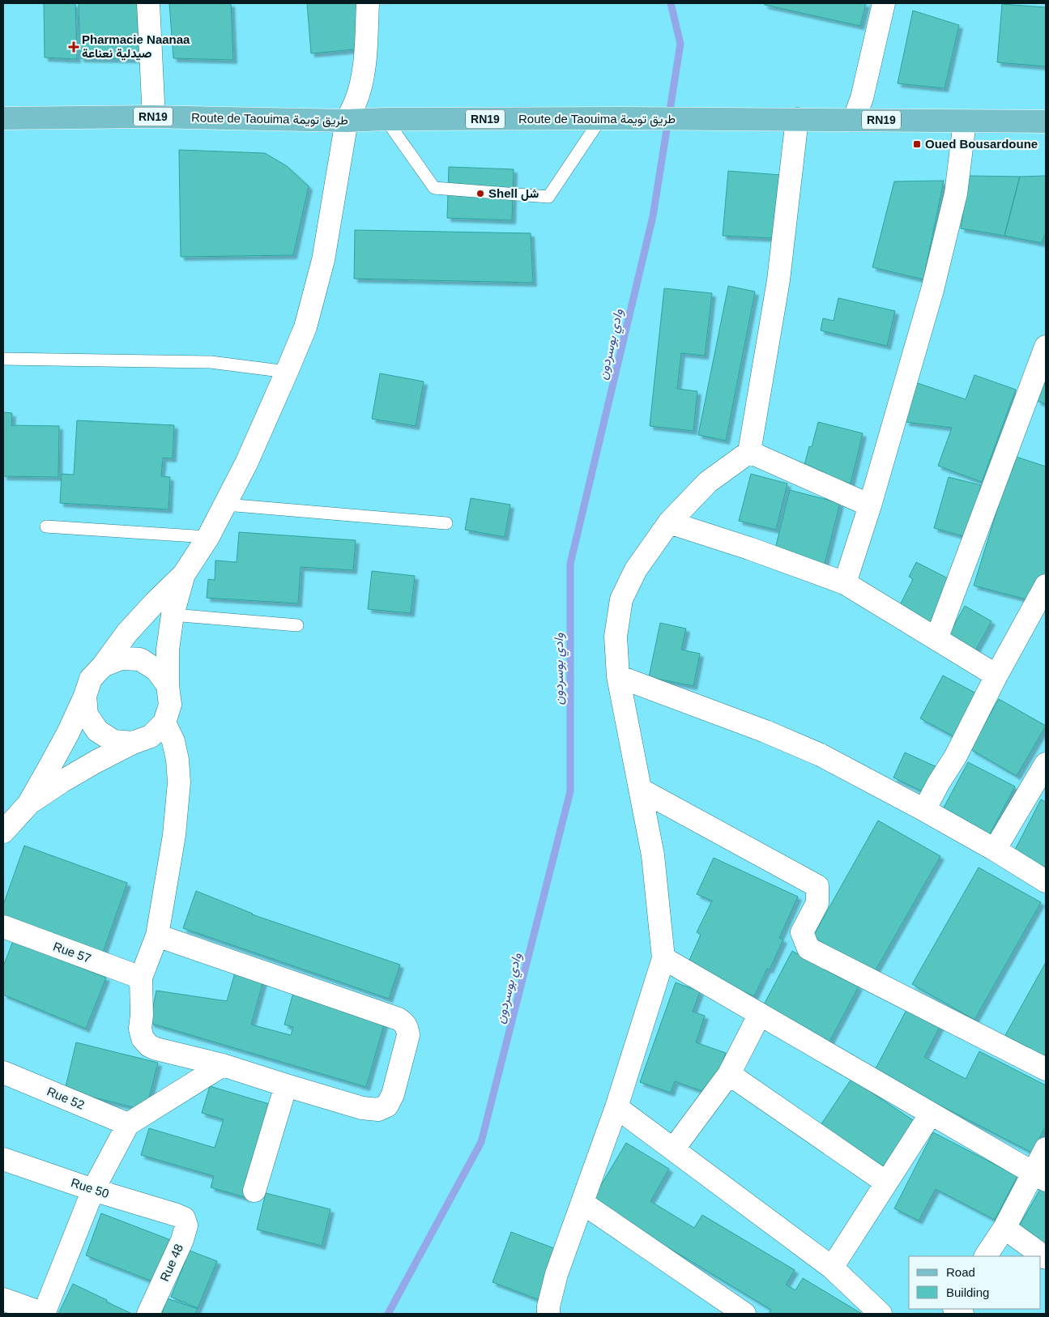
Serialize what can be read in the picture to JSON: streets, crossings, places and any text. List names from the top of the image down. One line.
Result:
{"streets":{"main road":["RN19","Route de Taouima طريق تويمة"],"street":["Rue 57","Rue 52","Rue 50","Rue 48"]},"crossings":[["Rue 50","Rue 48"]],"water":["وادي بوسردون"],"places":{"health":["Pharmacie Naanaa صيدلية نعناعة"],"transit":["Oued Bousardoune"],"other":["Shell شل"]},"legend":["Road","Building"]}
